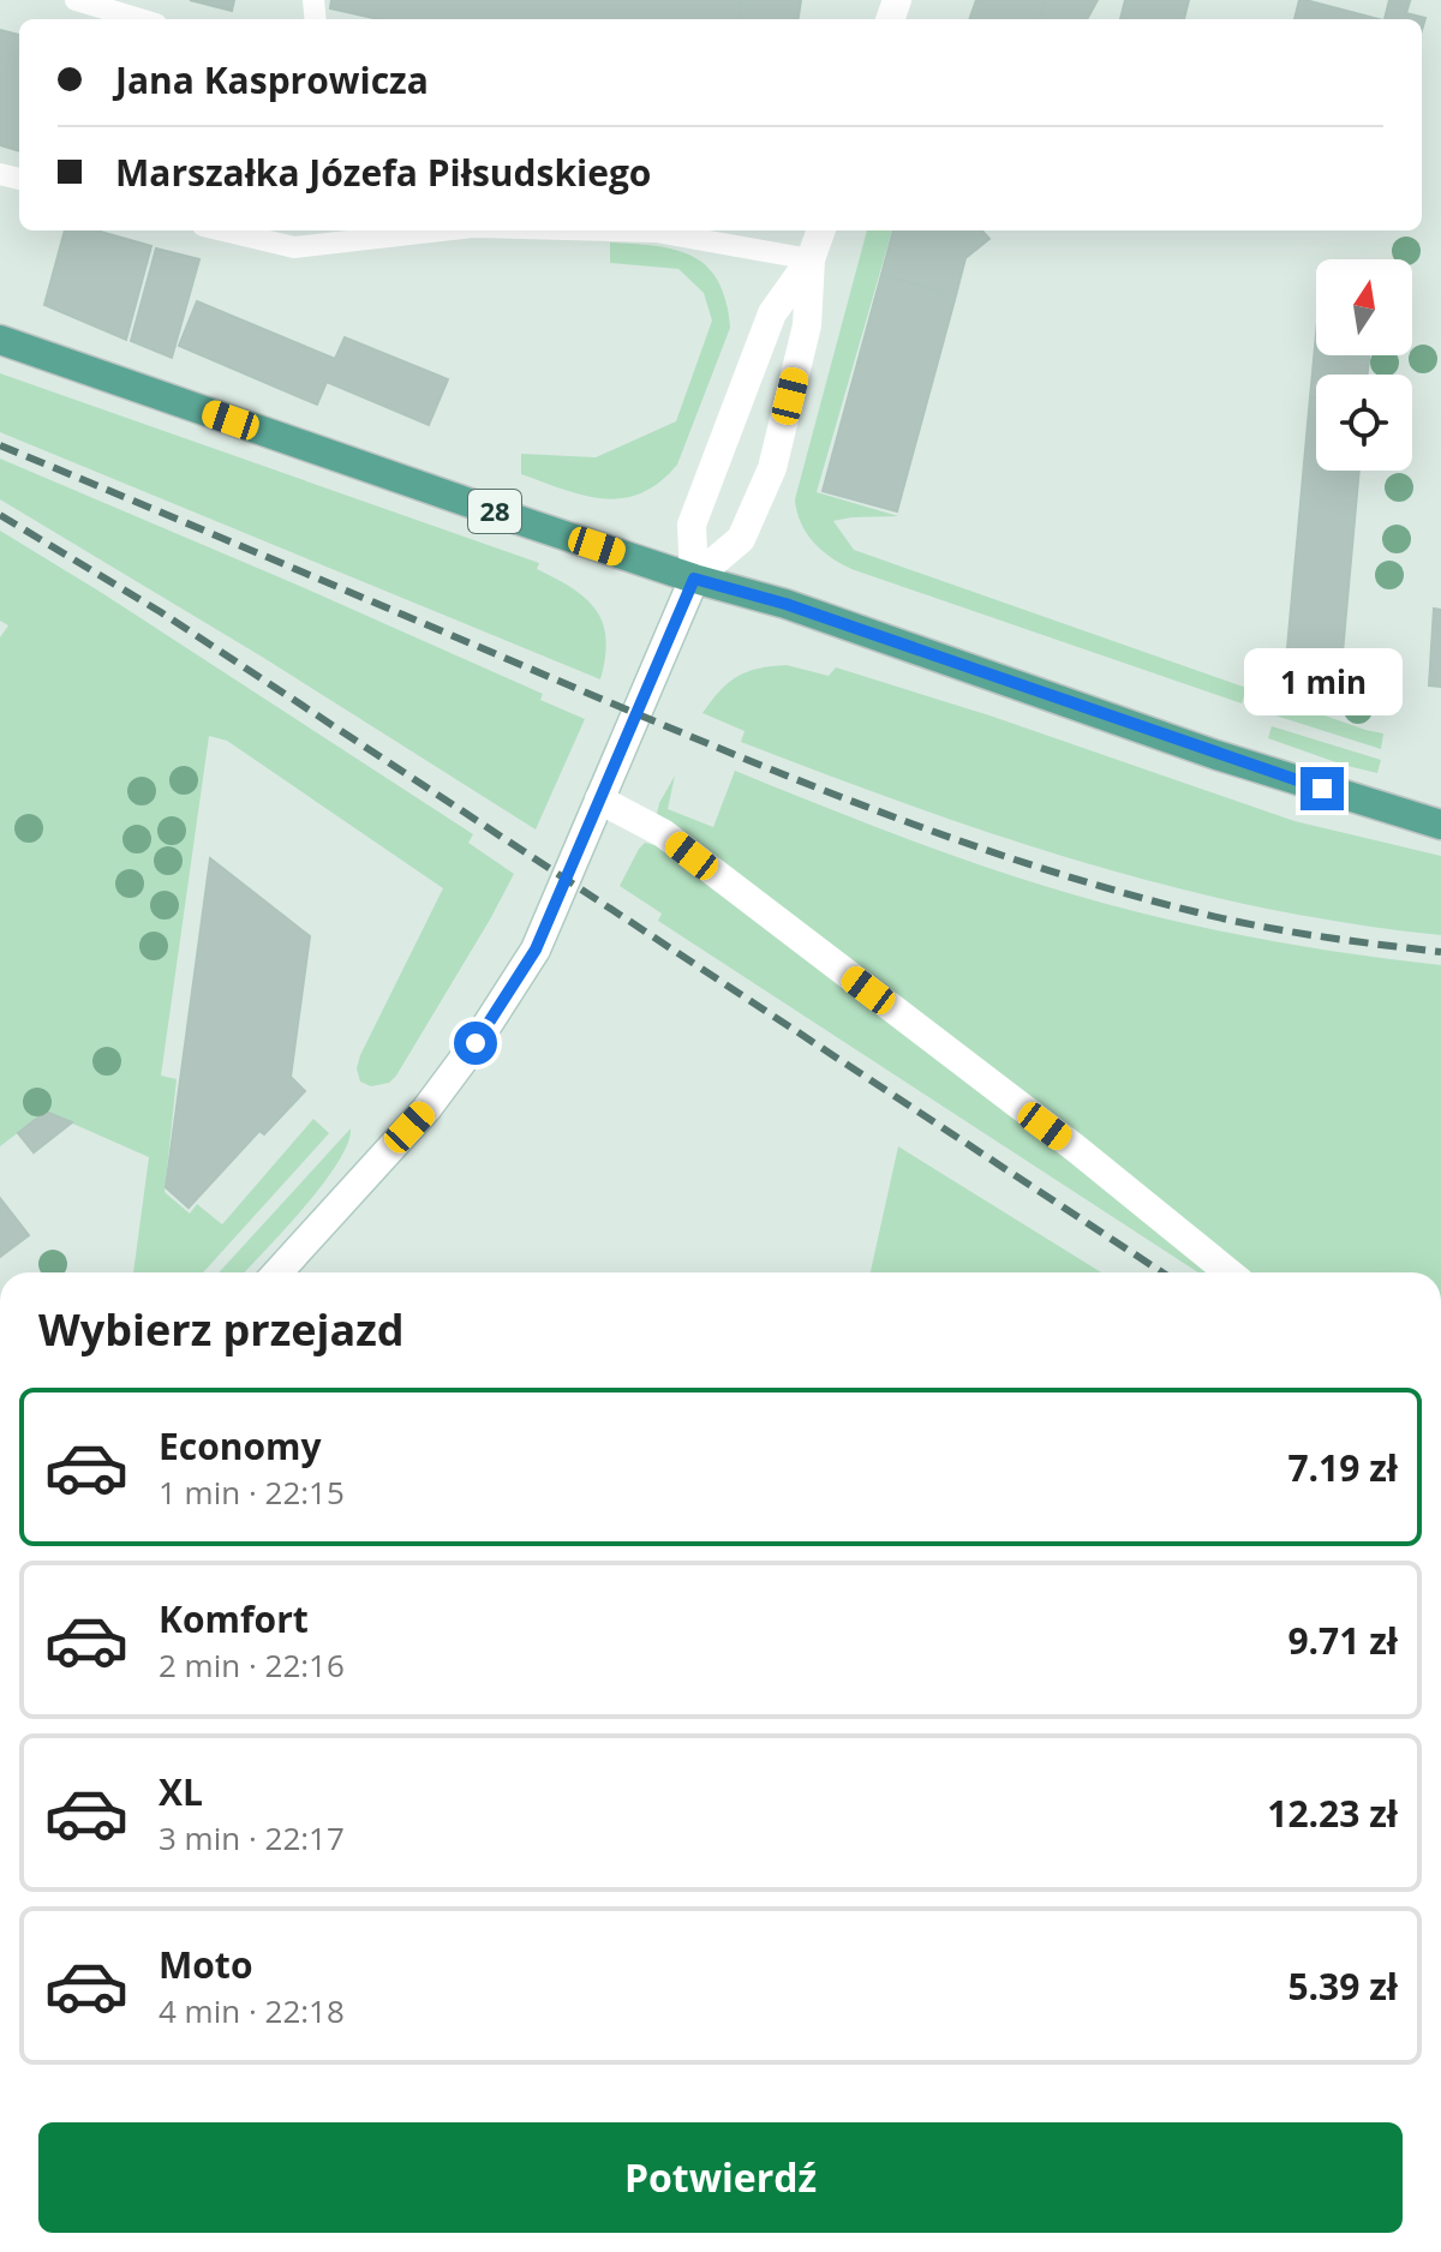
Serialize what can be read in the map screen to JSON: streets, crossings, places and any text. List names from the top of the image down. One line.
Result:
{"streets":{"main road":["28"]},"north":"top","page":{"banner":["Jana Kasprowicza","Marszałka Józefa Piłsudskiego"],"bubble":"1 min","heading":"Wybierz przejazd","list":[{"name":"Economy","note":"1 min · 22:15","value":"7.19 zł"},{"name":"Komfort","note":"2 min · 22:16","value":"9.71 zł"},{"name":"XL","note":"3 min · 22:17","value":"12.23 zł"},{"name":"Moto","note":"4 min · 22:18","value":"5.39 zł"}],"buttons":"Potwierdź"}}
